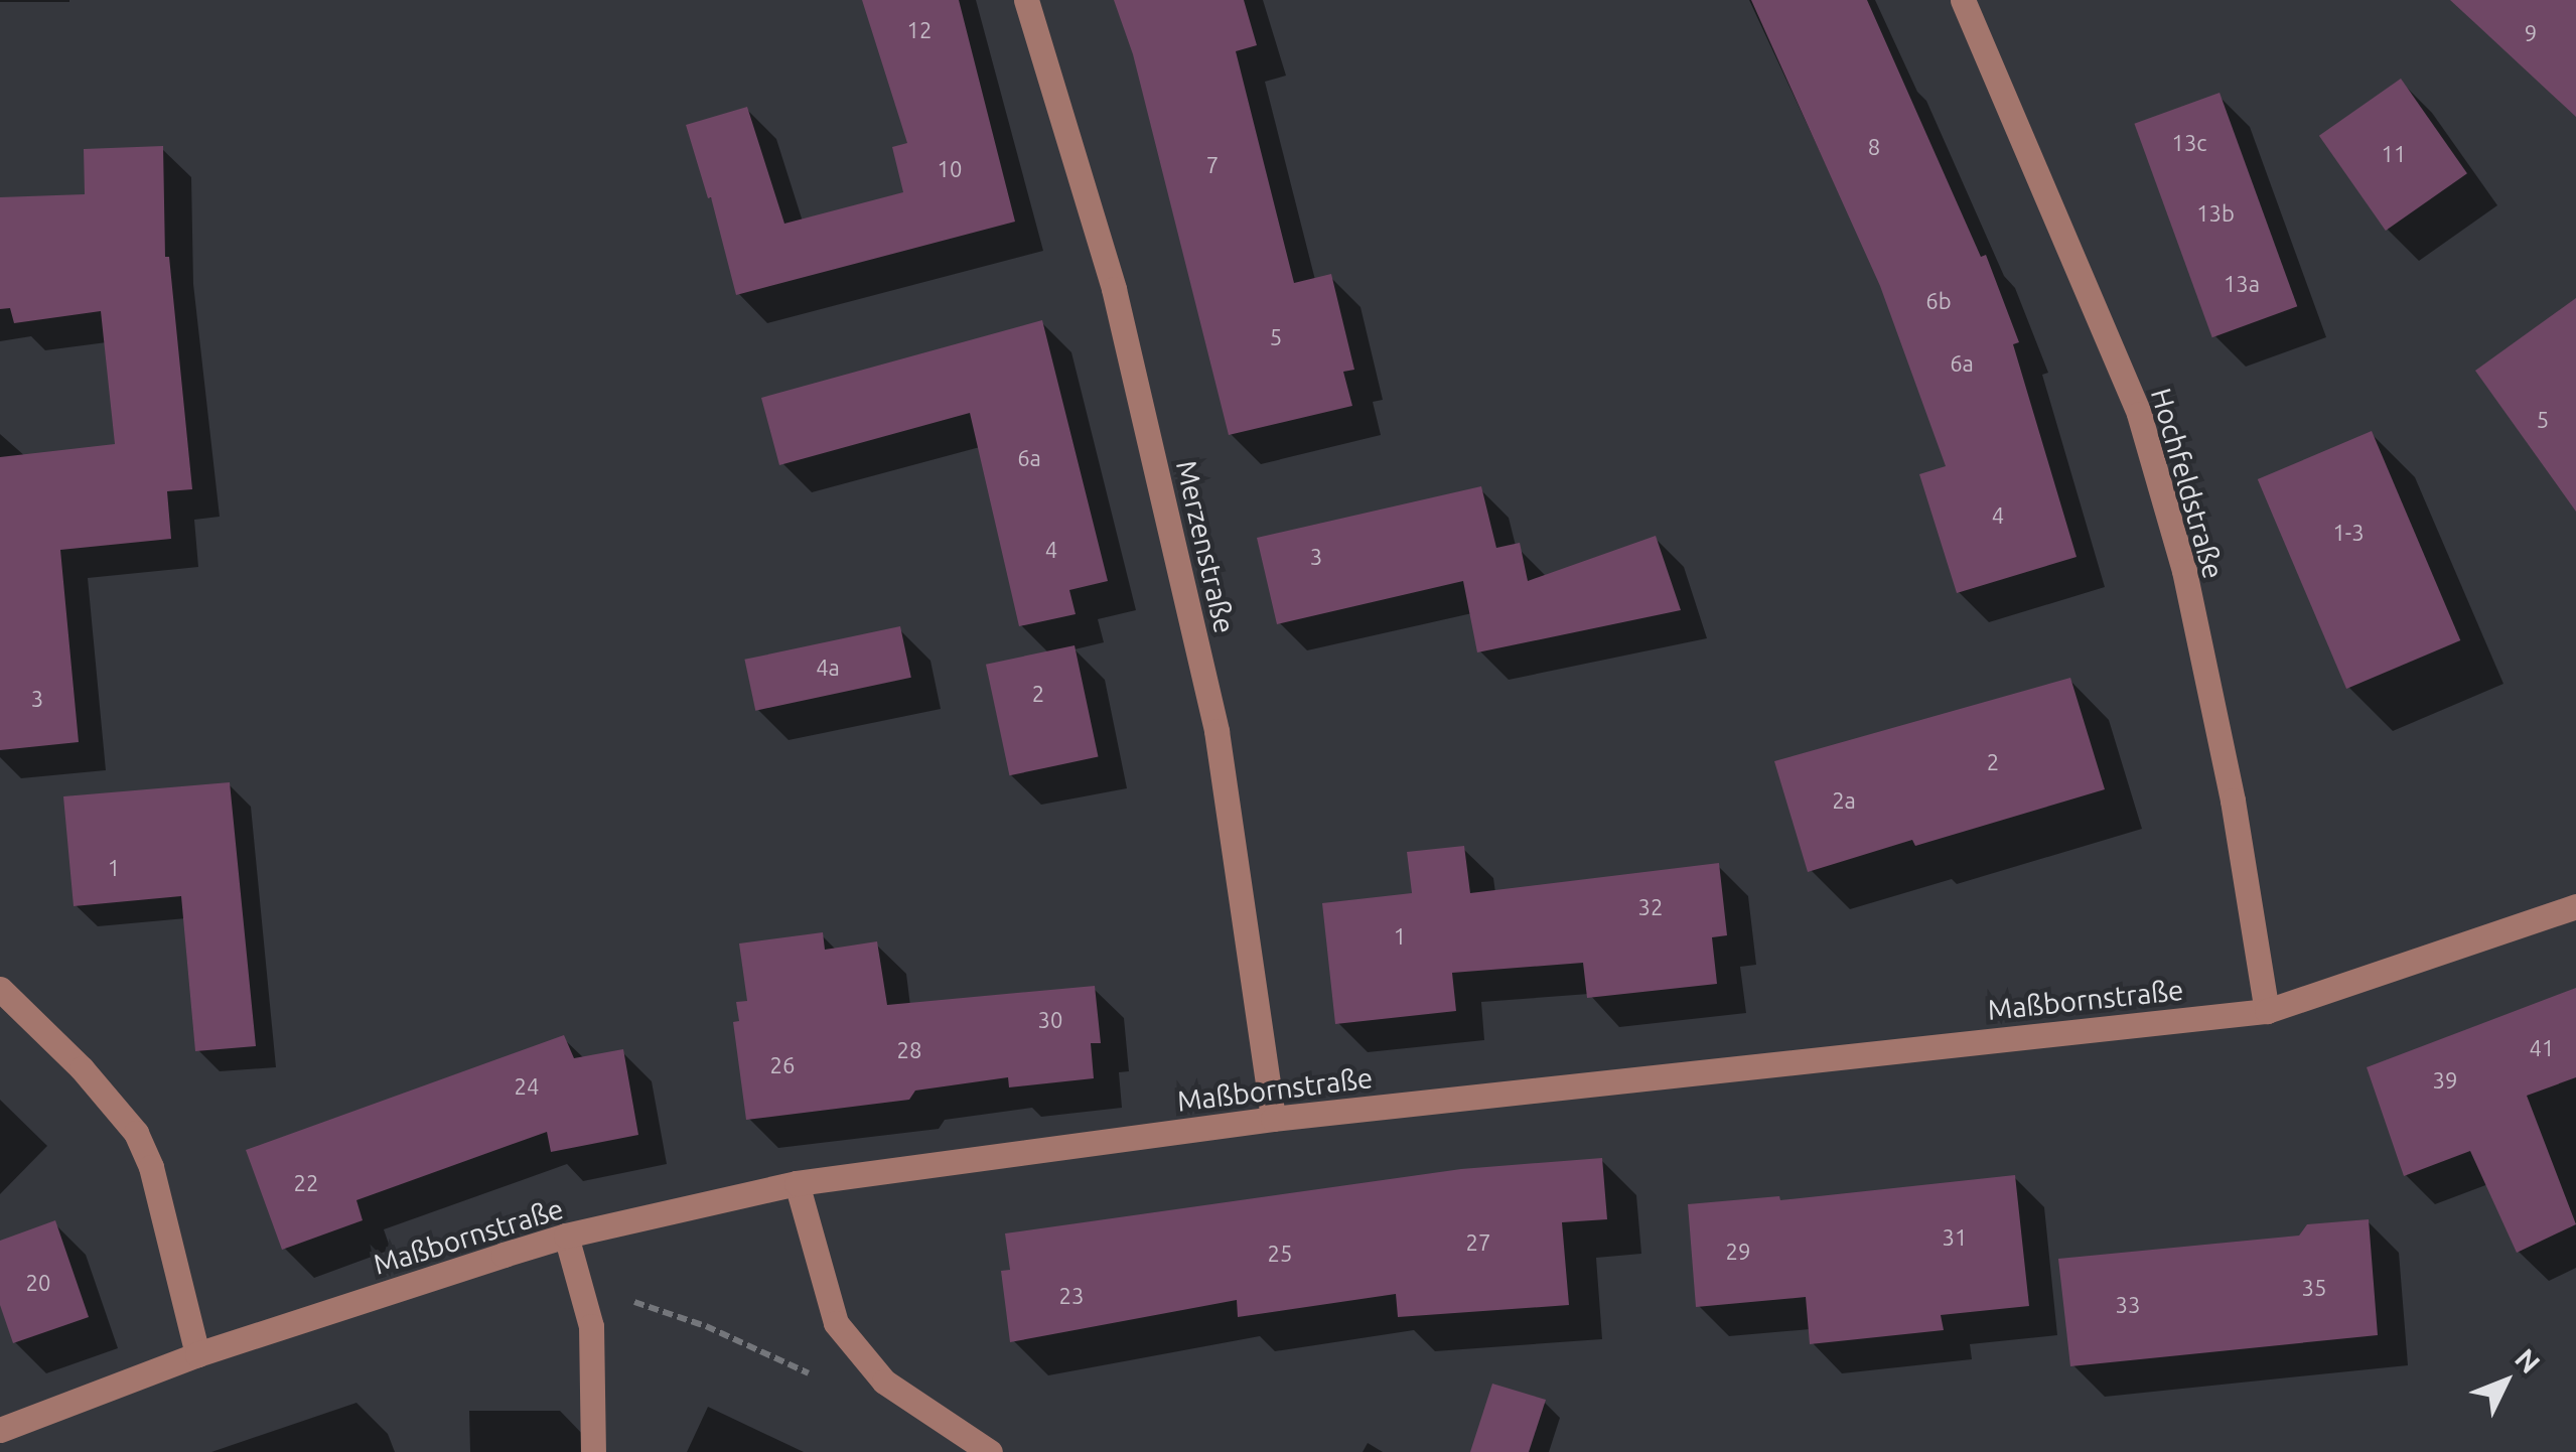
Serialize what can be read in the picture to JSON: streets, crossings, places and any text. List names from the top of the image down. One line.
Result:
{"streets":{"street":["Hochfeldstraße","Merzenstraße","Maßbornstraße"]},"crossings":[["Hochfeldstraße","Maßbornstraße"],["Merzenstraße","Maßbornstraße"]],"house_numbers":["12","9","13c","8","11","7","10","13b","13a","6b","5","6a","5","6a","4","1-3","4","3","4a","2","3","2","2a","1","32","1","30","41","28","26","39","24","22","31","27","29","25","20","35","23","33"],"north":"top right"}
